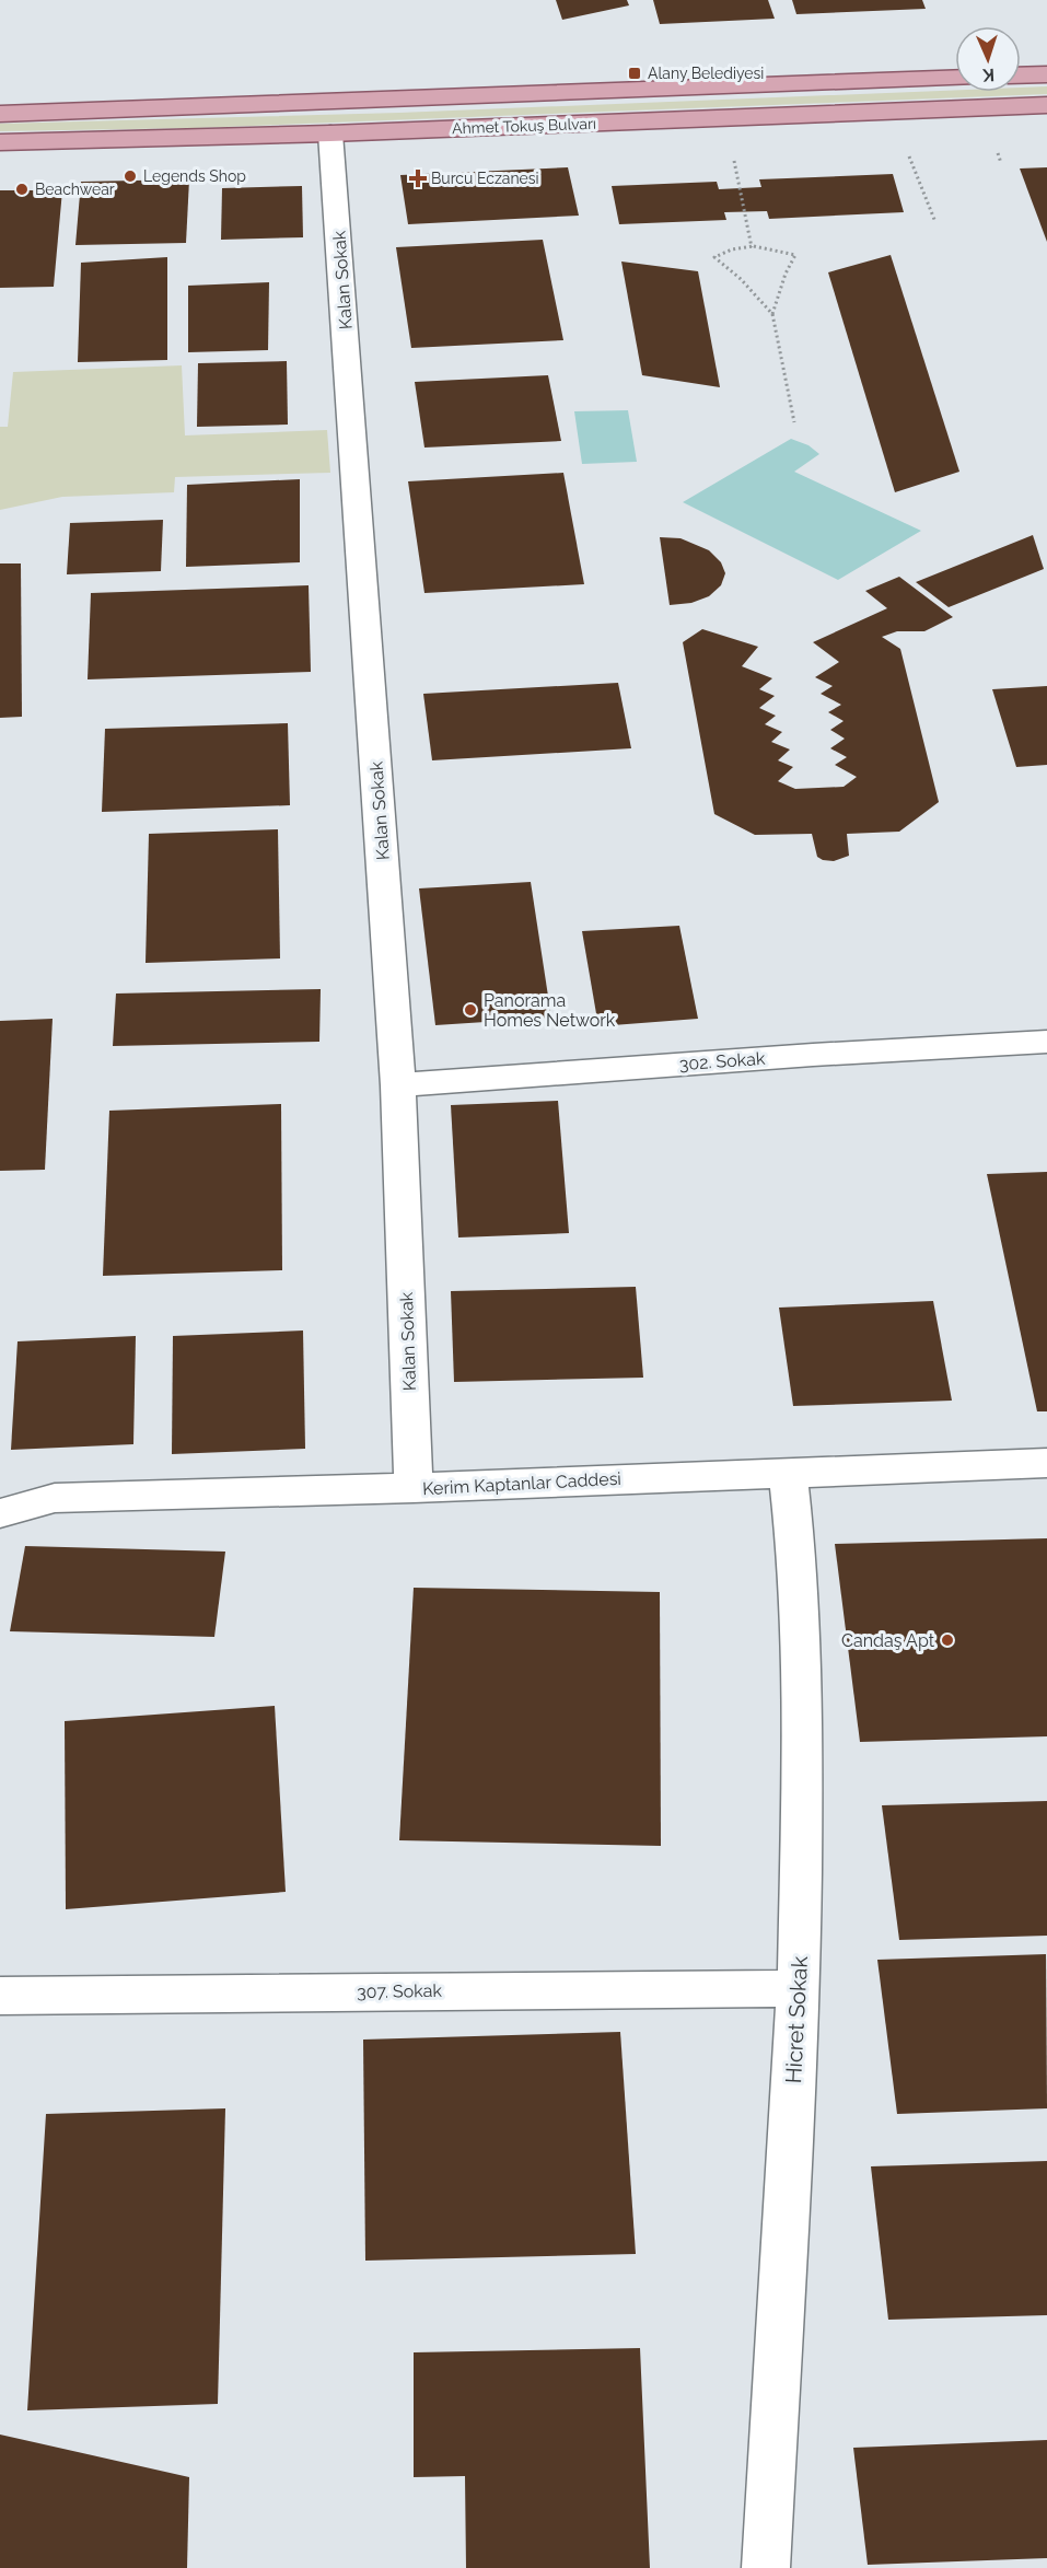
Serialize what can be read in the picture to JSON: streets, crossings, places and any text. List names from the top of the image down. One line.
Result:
{"streets":{"main road":["Ahmet Tokuş Bulvarı"],"street":["Kalan Sokak","302. Sokak","Kerim Kaptanlar Caddesi","307. Sokak","Hicret Sokak"]},"crossings":[["Ahmet Tokuş Bulvarı","Kalan Sokak"],["Kalan Sokak","302. Sokak"],["Kalan Sokak","Kerim Kaptanlar Caddesi"],["Kerim Kaptanlar Caddesi","Hicret Sokak"],["307. Sokak","Hicret Sokak"]],"places":{"transit":["Alany Belediyesi"],"other":["Legends Shop","Beachwear","Panorama Homes Network","Candaş Apt"],"health":["Burcu Eczanesi"]},"north":"bottom"}
